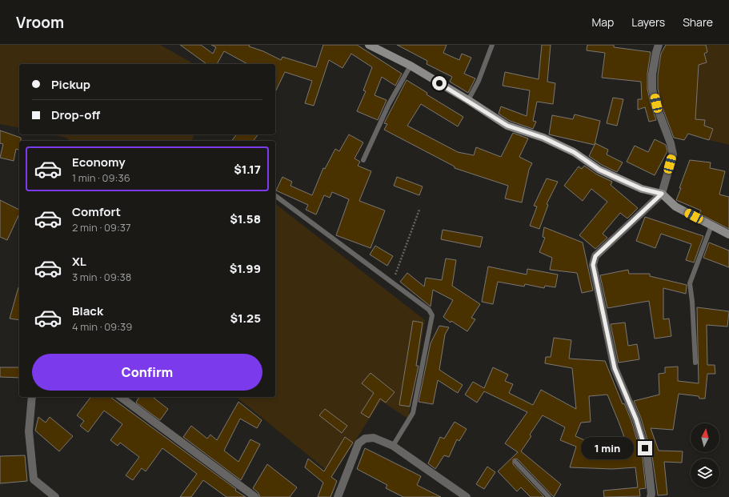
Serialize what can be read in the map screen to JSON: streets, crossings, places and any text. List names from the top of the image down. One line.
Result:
{"north":"top","page":{"header":"Vroom","nav":["Map","Layers","Share"],"banner":["Pickup","Drop-off"],"list":[{"name":"Economy","note":"1 min · 09:36","value":"$1.17"},{"name":"Comfort","note":"2 min · 09:37","value":"$1.58"},{"name":"XL","note":"3 min · 09:38","value":"$1.99"},{"name":"Black","note":"4 min · 09:39","value":"$1.25"}],"buttons":"Confirm","bubble":"1 min"}}
